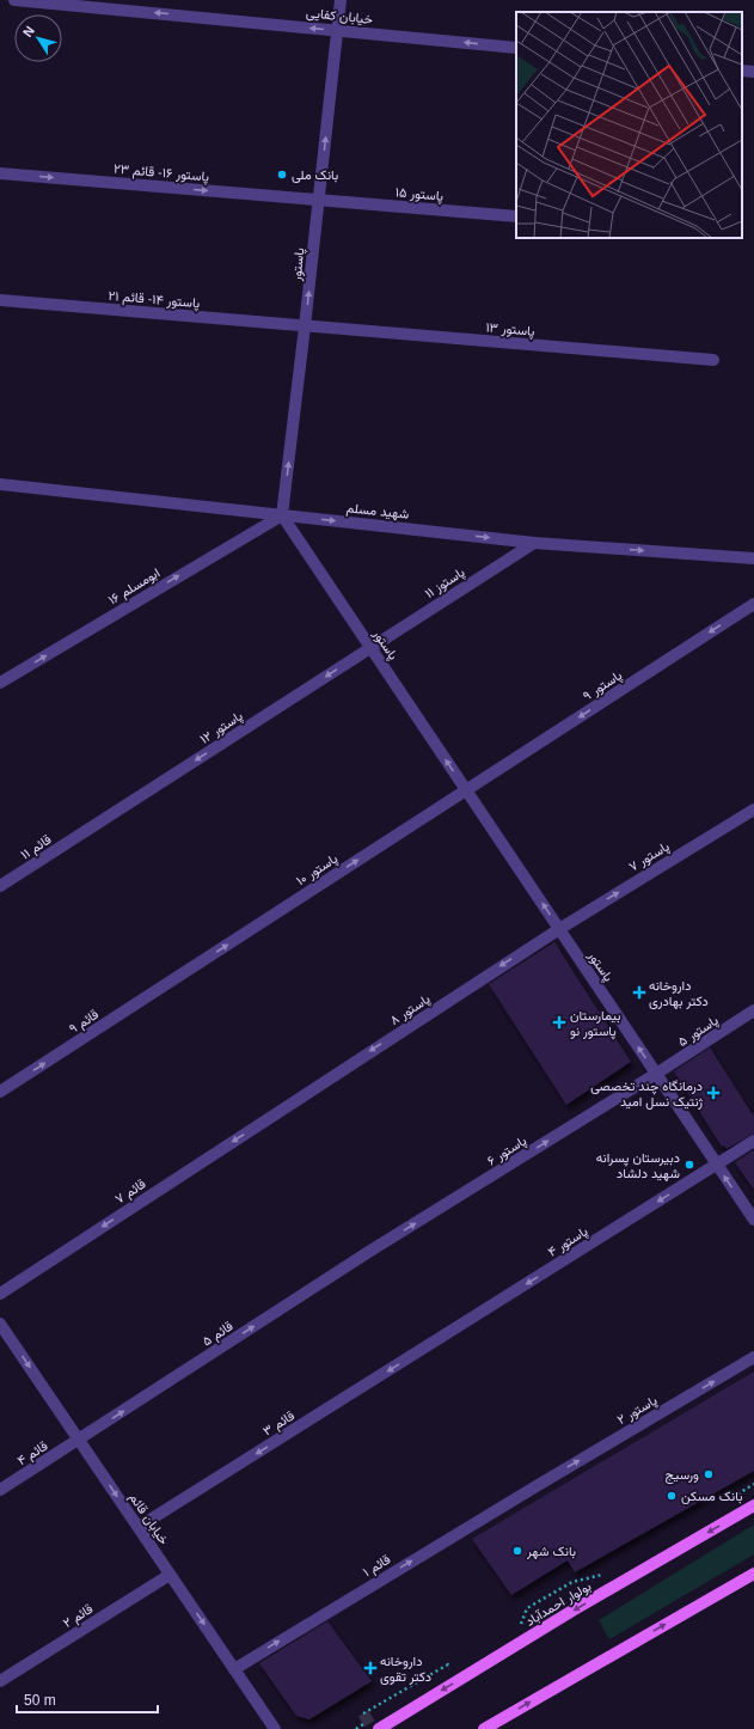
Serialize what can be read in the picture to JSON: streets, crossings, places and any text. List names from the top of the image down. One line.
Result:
{"streets":{"main road":["بولوار احمدآباد"],"street":["خیابان کفایی","پاستور ۱۶- قائم ۲۳","پاستور ۱۵","پاستور","پاستور ۱۴- قائم ۲۱","پاستور ۱۳","شهید مسلم","پاستوز ۱۱","ابومسلم ۱۶","پاستور ۹","پاستور ۱۲","قائم ۱۱","پاستور ۷","پاستور ۱۰","پاستور ۸","قائم ۹","پاستور ۵","پاستور ۶","قائم ۷","پاستور ۴","قائم ۵","پاستور ۲","قائم ۳","قائم ۴","خیابان قائم","قائم ۱","قائم ۲"]},"crossings":[["خیابان کفایی","پاستور"],["پاستور ۱۶- قائم ۲۳","پاستور ۱۵"],["پاستور ۱۶- قائم ۲۳","پاستور"],["پاستور ۱۵","پاستور"],["پاستور","پاستور ۱۴- قائم ۲۱"],["پاستور","پاستور ۱۳"],["پاستور","شهید مسلم"],["پاستور","پاستوز ۱۱"],["پاستور","ابومسلم ۱۶"],["پاستور","پاستور ۹"],["پاستور","پاستور ۱۲"],["پاستور","پاستور ۷"],["پاستور","پاستور ۱۰"],["پاستور","پاستور ۸"],["پاستور","پاستور ۵"],["پاستور","پاستور ۶"],["پاستور","پاستور ۴"],["پاستور ۱۴- قائم ۲۱","پاستور ۱۳"],["شهید مسلم","پاستوز ۱۱"],["شهید مسلم","ابومسلم ۱۶"],["پاستوز ۱۱","پاستور ۱۲"],["پاستور ۹","پاستور ۱۰"],["پاستور ۱۲","قائم ۱۱"],["پاستور ۷","پاستور ۸"],["پاستور ۱۰","قائم ۹"],["پاستور ۸","قائم ۷"],["پاستور ۵","پاستور ۶"],["پاستور ۶","قائم ۵"],["پاستور ۴","قائم ۳"],["قائم ۵","قائم ۴"],["قائم ۵","خیابان قائم"],["پاستور ۲","قائم ۱"],["قائم ۳","خیابان قائم"],["قائم ۴","خیابان قائم"],["خیابان قائم","قائم ۱"],["خیابان قائم","قائم ۲"]],"one_way":["خیابان کفایی","پاستور ۱۶- قائم ۲۳","پاستور","شهید مسلم","ابومسلم ۱۶","پاستور ۹","پاستور ۱۲","پاستور ۷","پاستور ۱۰","پاستور ۸","قائم ۹","پاستور ۶","قائم ۷","پاستور ۴","قائم ۵","پاستور ۲","قائم ۳","خیابان قائم","قائم ۱"],"places":{"other":["بانک ملی","دبیرستان پسرانه شهید دلشاد","ورسیج","بانک مسکن","بانک شهر"],"health":["داروخانه دکتر بهادری","بیمارستان پاستور نو","درمانگاه چند تخصصی ژنتیک نسل امید","داروخانه دکتر تقوی"]},"scale_bar":"50 m","north":"top left"}
